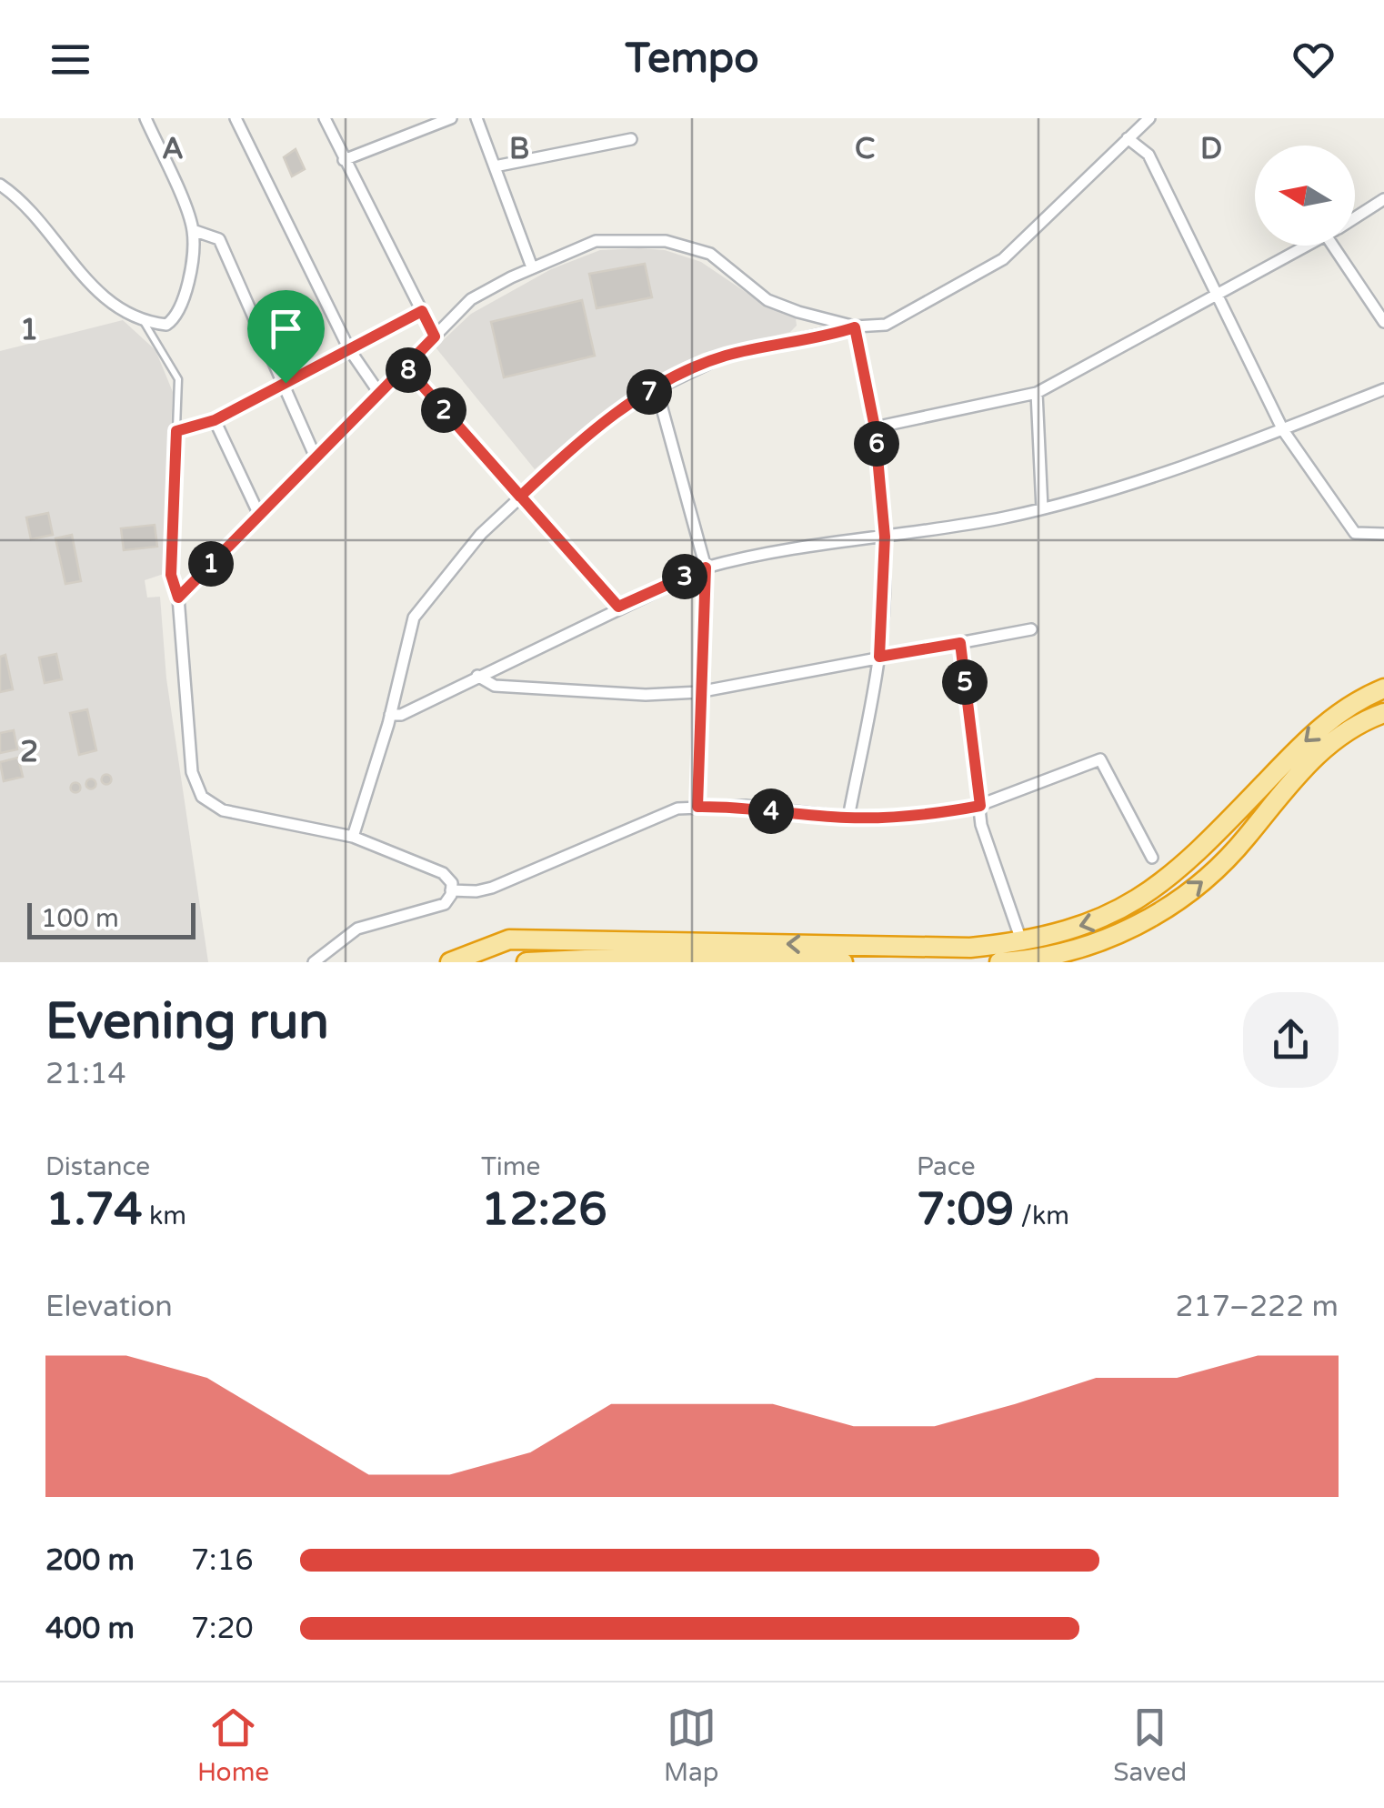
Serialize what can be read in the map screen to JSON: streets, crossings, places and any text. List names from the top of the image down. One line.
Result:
{"scale_bar":"100 m","north":"left","page":{"header":"Tempo","pins":["8","7","2","6","1","3","5","4"],"scale":"100 m","heading":["Evening run","21:14"],"stats":[["Distance","1.74 km"],["Time","12:26"],["Pace","7:09 /km"]],"chart":["Elevation","217–222 m"],"list":[{"name":"200 m","note":"7:16"},{"name":"400 m","note":"7:20"}],"tabs":["Home","Map","Saved"]},"grid":{"columns":["A","B","C","D"],"rows":["1","2"]}}
